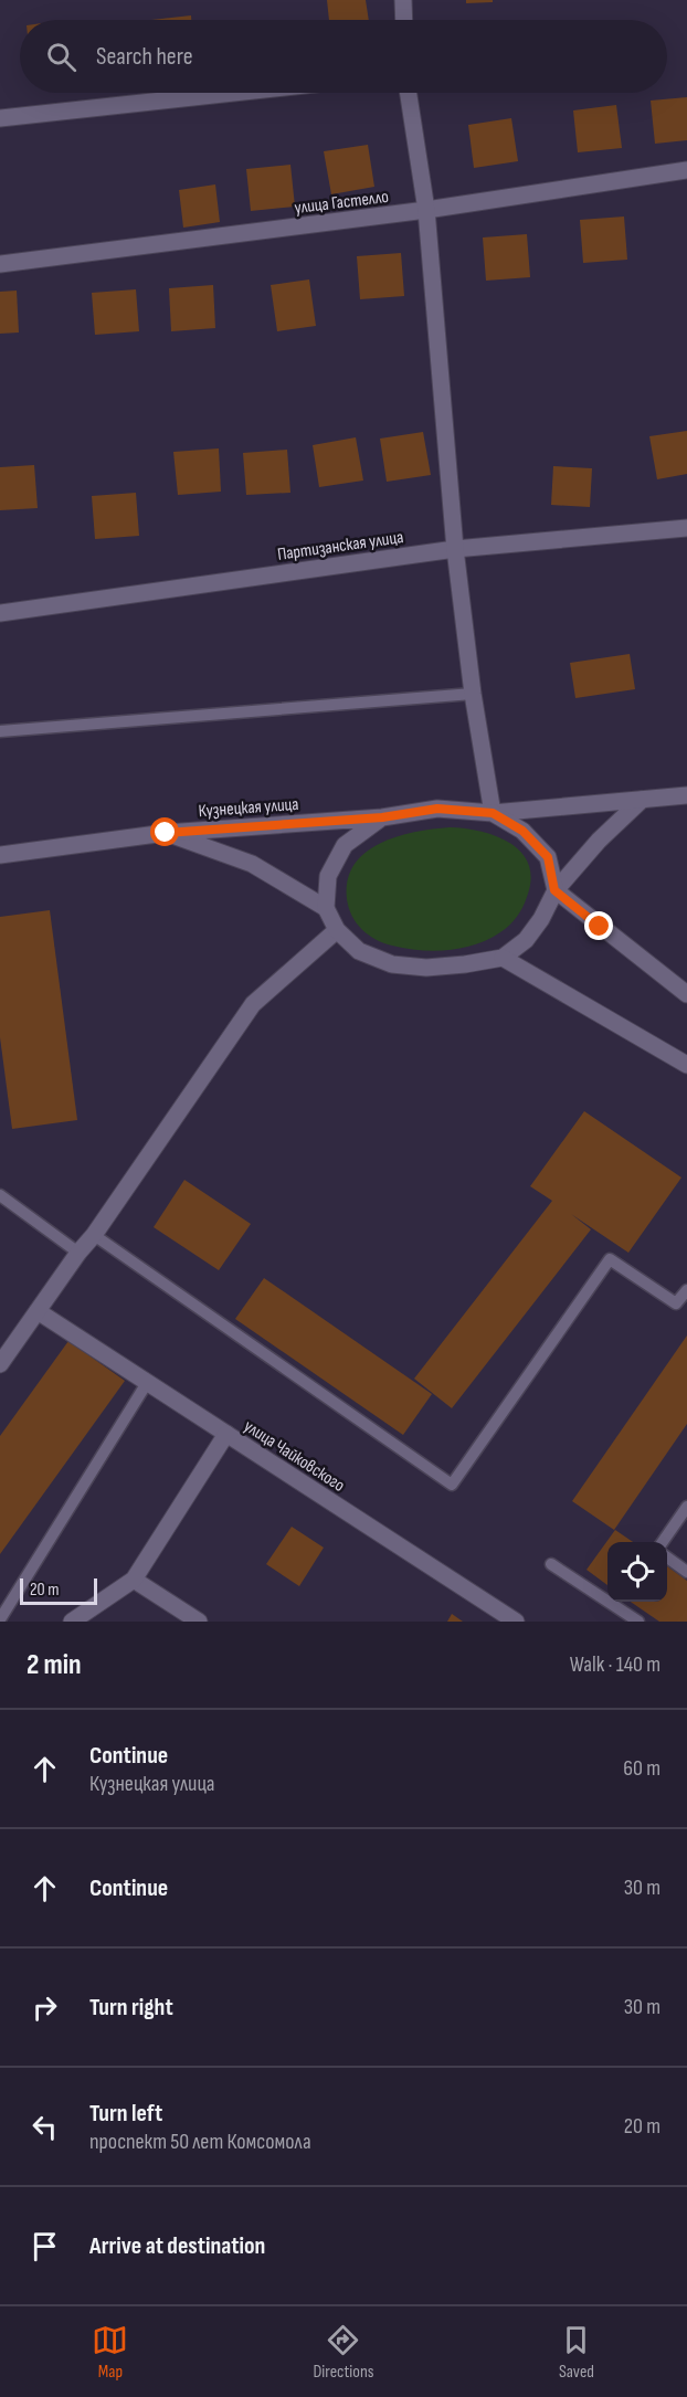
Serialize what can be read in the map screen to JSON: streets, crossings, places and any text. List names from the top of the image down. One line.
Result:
{"streets":{"street":["улица Гастелло","Партизанская улица","Кузнецкая улица","улица Чайковского"]},"scale_bar":"20 m","page":{"search":"Search here","scale":"20 m","heading":["2 min","Walk · 140 m"],"list":[["Continue","Кузнецкая улица","60 m"],["Continue","30 m"],["Turn right","30 m"],["Turn left","проспект 50 лет Комсомола","20 m"],"Arrive at destination"],"nav":["Map","Directions","Saved"]}}
